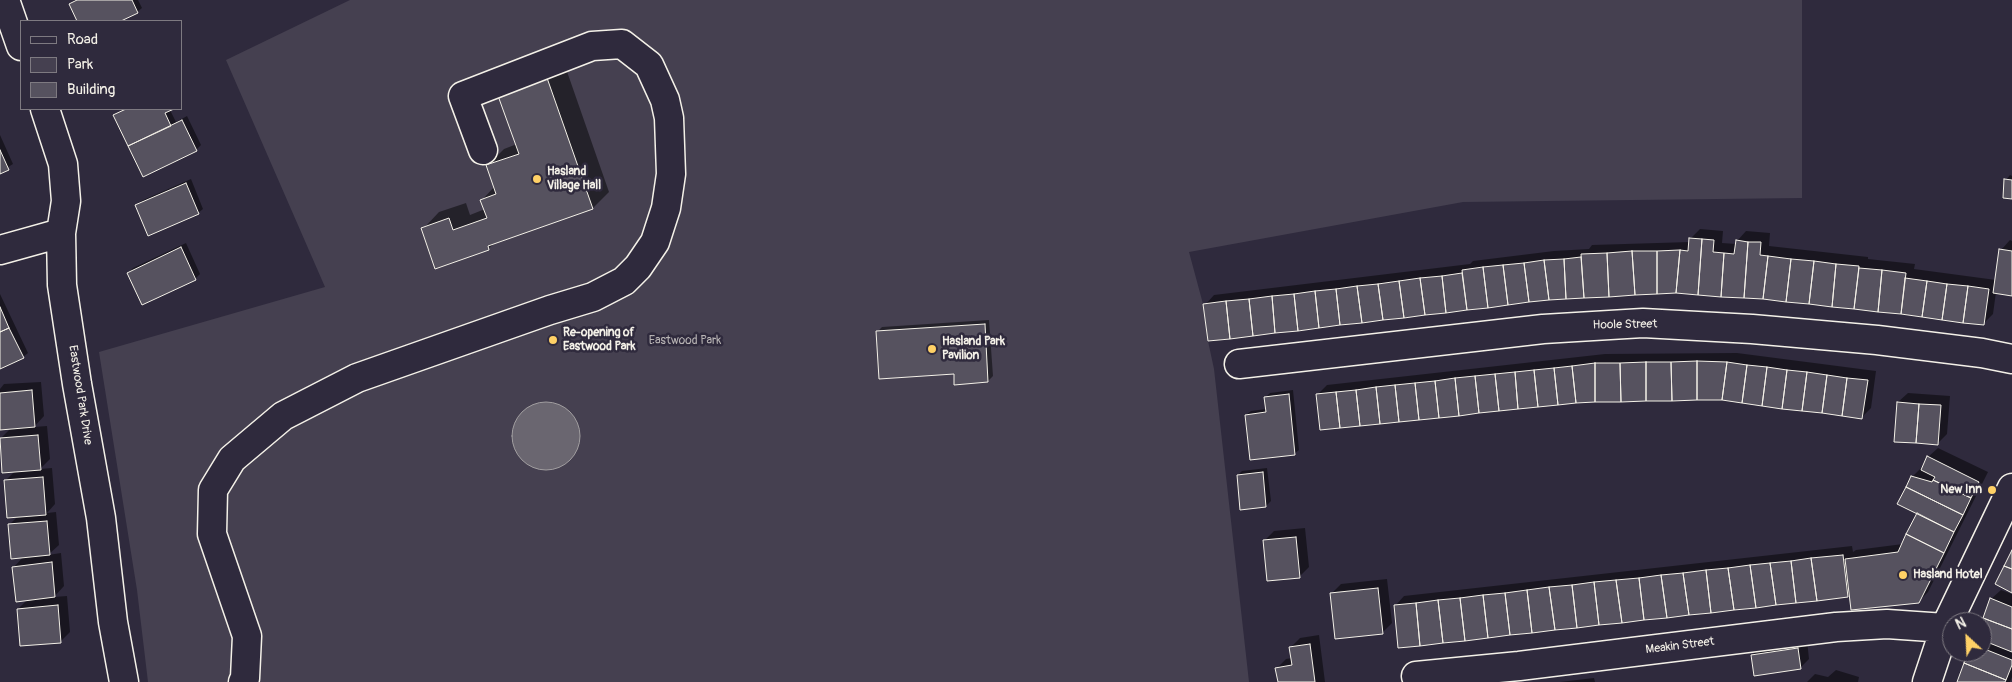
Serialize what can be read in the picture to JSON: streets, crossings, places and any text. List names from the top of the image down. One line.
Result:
{"streets":{"street":["Hoole Street","Eastwood Park Drive","Meakin Street"]},"parks":["Eastwood Park"],"places":["Hasland Village Hall","Re-opening of Eastwood Park","Hasland Park Pavilion","New Inn","Hasland Hotel"],"legend":["Road","Park","Building"],"north":"top left"}
